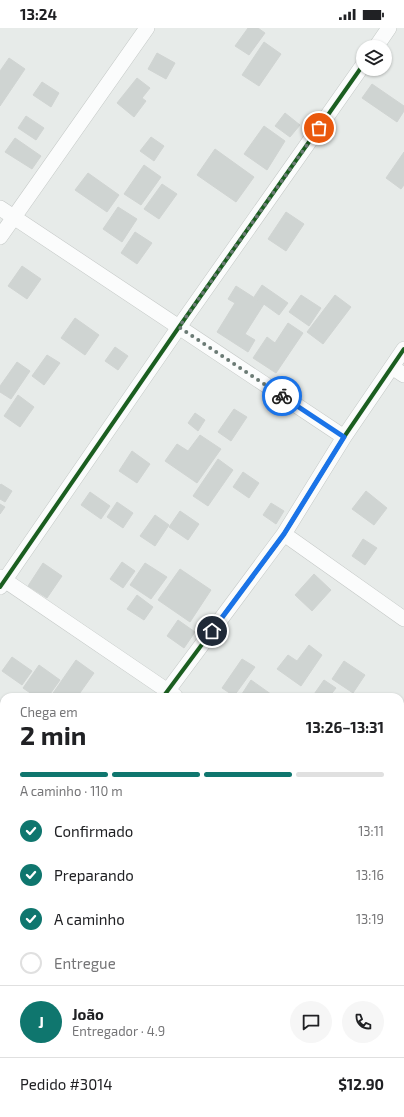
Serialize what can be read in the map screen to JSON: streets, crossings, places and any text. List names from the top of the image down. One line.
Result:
{"page":{"status":"13:24","heading":["2 min","Chega em","13:26–13:31"],"panel":["João","Entregador · 4.9","Pedido #3014","$12.90"],"bar":"A caminho · 110 m","list":[["Confirmado","13:11"],["Preparando","13:16"],["A caminho","13:19"],"Entregue"],"round":"J"}}
